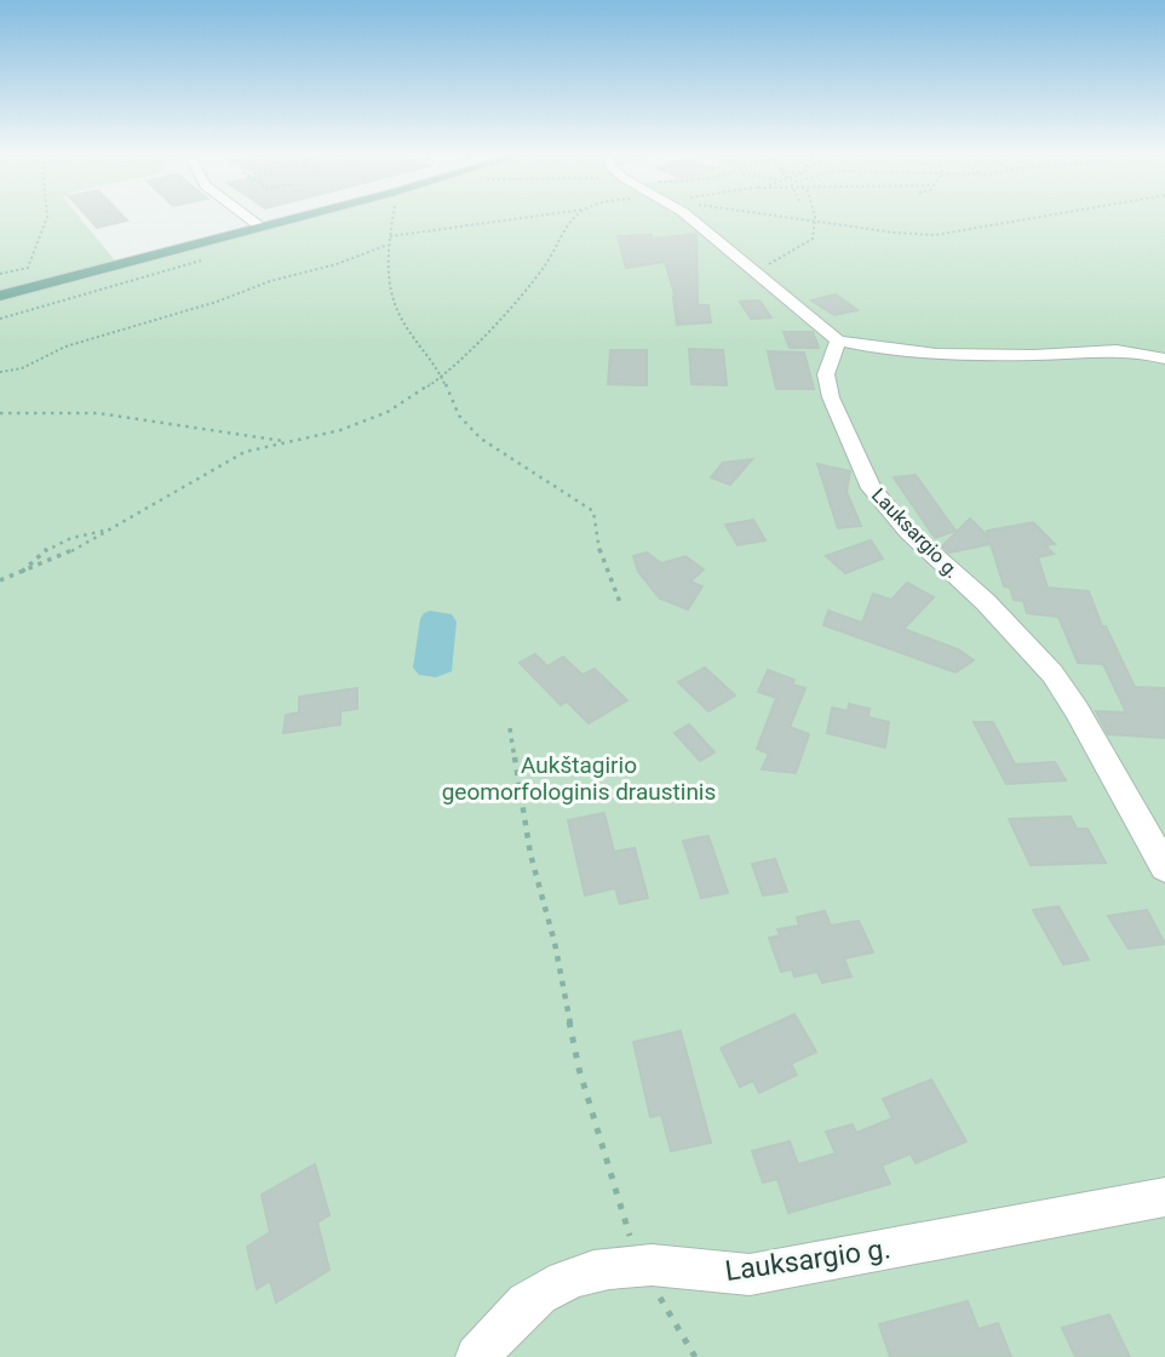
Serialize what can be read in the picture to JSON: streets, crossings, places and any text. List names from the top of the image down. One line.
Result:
{"streets":{"street":["Lauksargio g."]},"parks":["Aukštagirio geomorfologinis draustinis"]}
